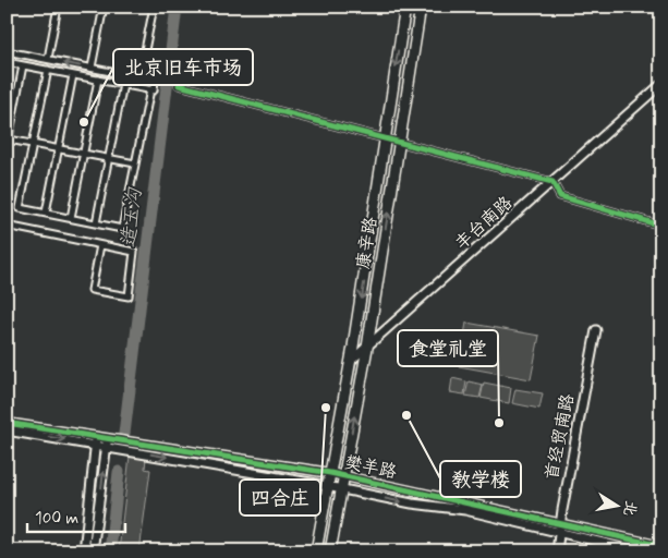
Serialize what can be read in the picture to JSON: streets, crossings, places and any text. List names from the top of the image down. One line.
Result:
{"streets":{"main road":["康辛路"],"street":["丰台南路","首经贸南路","樊羊路"]},"crossings":[["丰台南路","康辛路"],["康辛路","樊羊路"],["首经贸南路","樊羊路"]],"water":["造玉沟"],"places":["北京旧车市场","四合庄","教学楼","食堂礼堂"],"scale_bar":"100 m","north":"right"}
